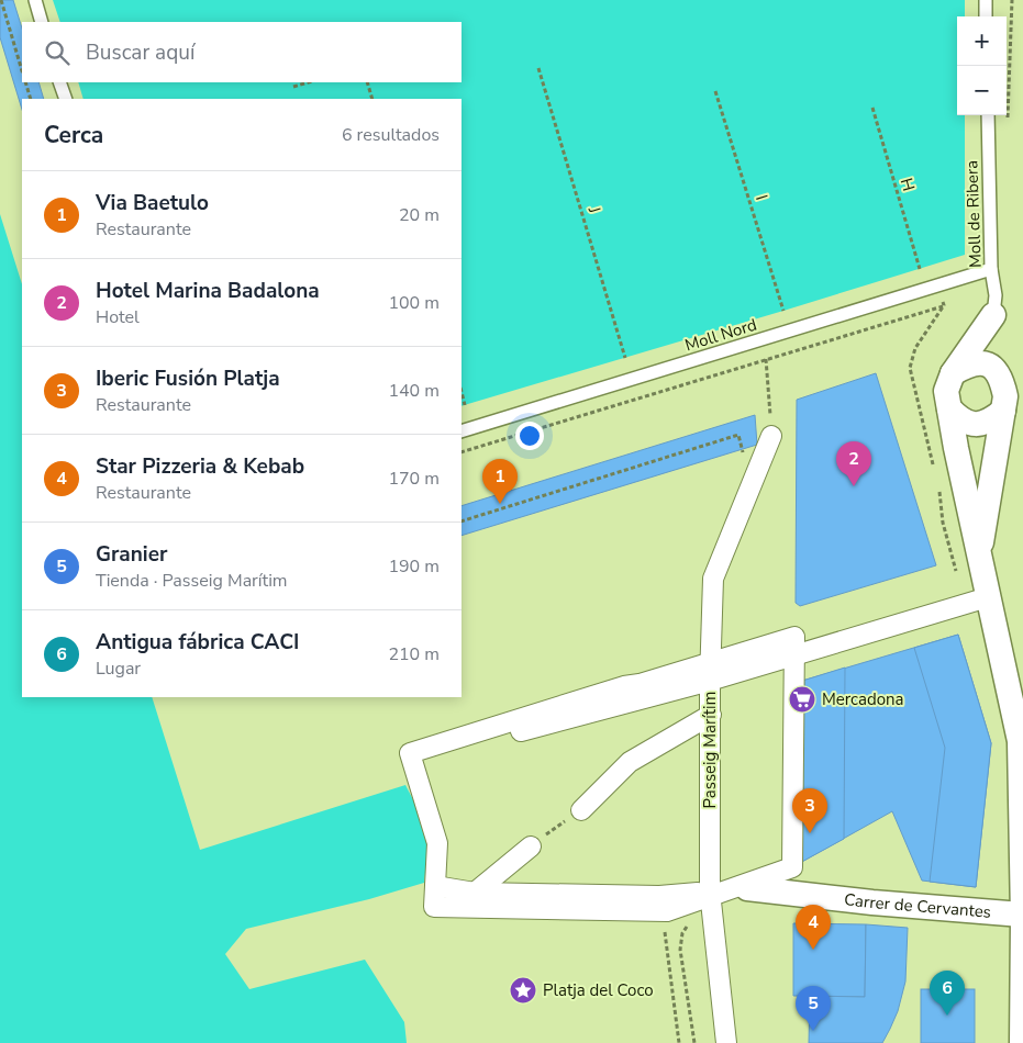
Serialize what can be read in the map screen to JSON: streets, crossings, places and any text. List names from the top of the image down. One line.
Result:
{"streets":{"street":["Passeig Marítim","Carrer de Cervantes"],"lane":["Moll de Ribera","Moll Nord"],"path":["H","I","J"]},"crossings":[["Moll de Ribera","Moll Nord"],["Passeig Marítim","Carrer de Cervantes"]],"places":{"supermarket":["Mercadona"],"place":["Platja del Coco"]},"page":{"map_buttons":["+","−"],"search":"Buscar aquí","heading":["Cerca","6 resultados"],"list":[{"mark":"1","name":"Via Baetulo","note":"Restaurante","value":"20 m"},{"mark":"2","name":"Hotel Marina Badalona","note":"Hotel","value":"100 m"},{"mark":"3","name":"Iberic Fusión Platja","note":"Restaurante","value":"140 m"},{"mark":"4","name":"Star Pizzeria & Kebab","note":"Restaurante","value":"170 m"},{"mark":"5","name":"Granier","note":"Tienda · Passeig Marítim","value":"190 m"},{"mark":"6","name":"Antigua fábrica CACI","note":"Lugar","value":"210 m"}],"pins":["2","1","3","4","6","5"]}}
